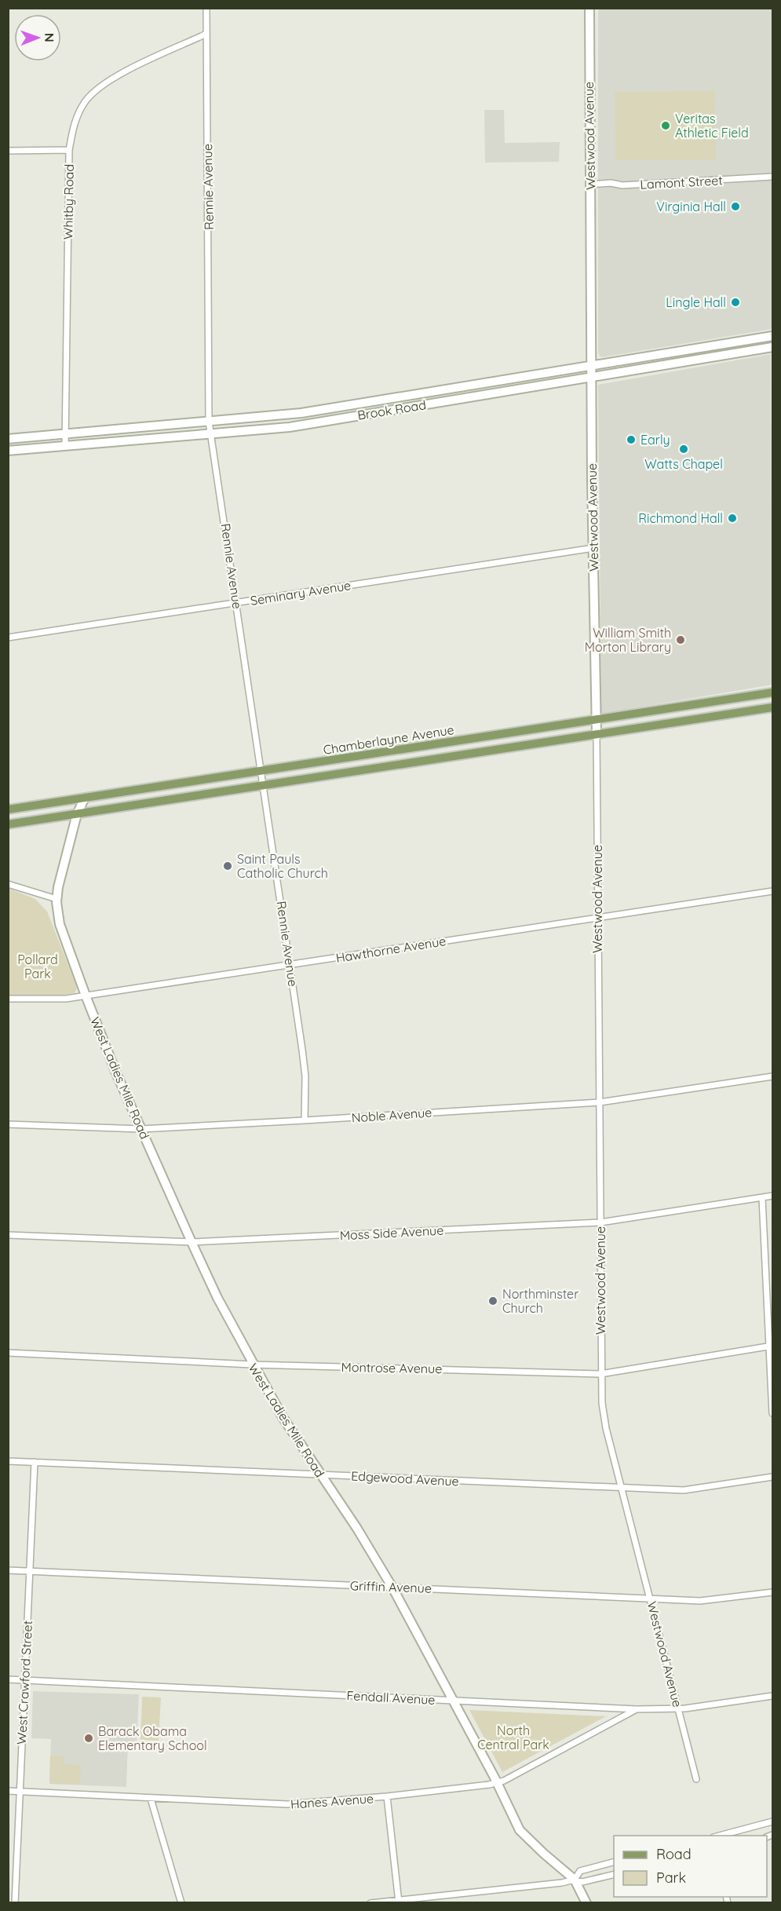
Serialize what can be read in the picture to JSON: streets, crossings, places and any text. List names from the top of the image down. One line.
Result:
{"streets":{"main road":["Chamberlayne Avenue"],"street":["Westwood Avenue","Lamont Street","Rennie Avenue","Whitby Road","Brook Road","Seminary Avenue","Hawthorne Avenue","West Ladies Mile Road","Noble Avenue","Moss Side Avenue","Montrose Avenue","Edgewood Avenue","Griffin Avenue","West Crawford Street","Fendall Avenue","Hanes Avenue"]},"crossings":[["Westwood Avenue","Lamont Street"],["Westwood Avenue","Brook Road"],["Westwood Avenue","Seminary Avenue"],["Westwood Avenue","Chamberlayne Avenue"],["Westwood Avenue","Hawthorne Avenue"],["Westwood Avenue","Noble Avenue"],["Westwood Avenue","Moss Side Avenue"],["Westwood Avenue","Montrose Avenue"],["Westwood Avenue","Edgewood Avenue"],["Westwood Avenue","Griffin Avenue"],["Westwood Avenue","Fendall Avenue"],["Rennie Avenue","Whitby Road"],["Rennie Avenue","Brook Road"],["Rennie Avenue","Seminary Avenue"],["Rennie Avenue","Chamberlayne Avenue"],["Rennie Avenue","Hawthorne Avenue"],["Rennie Avenue","Noble Avenue"],["Whitby Road","Brook Road"],["Chamberlayne Avenue","West Ladies Mile Road"],["Hawthorne Avenue","West Ladies Mile Road"],["West Ladies Mile Road","Noble Avenue"],["West Ladies Mile Road","Moss Side Avenue"],["West Ladies Mile Road","Montrose Avenue"],["West Ladies Mile Road","Edgewood Avenue"],["West Ladies Mile Road","Griffin Avenue"],["West Ladies Mile Road","Fendall Avenue"],["West Ladies Mile Road","Hanes Avenue"],["Edgewood Avenue","West Crawford Street"],["Griffin Avenue","West Crawford Street"],["West Crawford Street","Fendall Avenue"],["West Crawford Street","Hanes Avenue"],["Fendall Avenue","Hanes Avenue"]],"parks":["Pollard Park","North Central Park"],"places":["Veritas Athletic Field","Virginia Hall","Lingle Hall","Early","Watts Chapel","Richmond Hall","William Smith Morton Library","Saint Pauls Catholic Church","Northminster Church","Barack Obama Elementary School"],"legend":["Road","Park"],"north":"right"}
